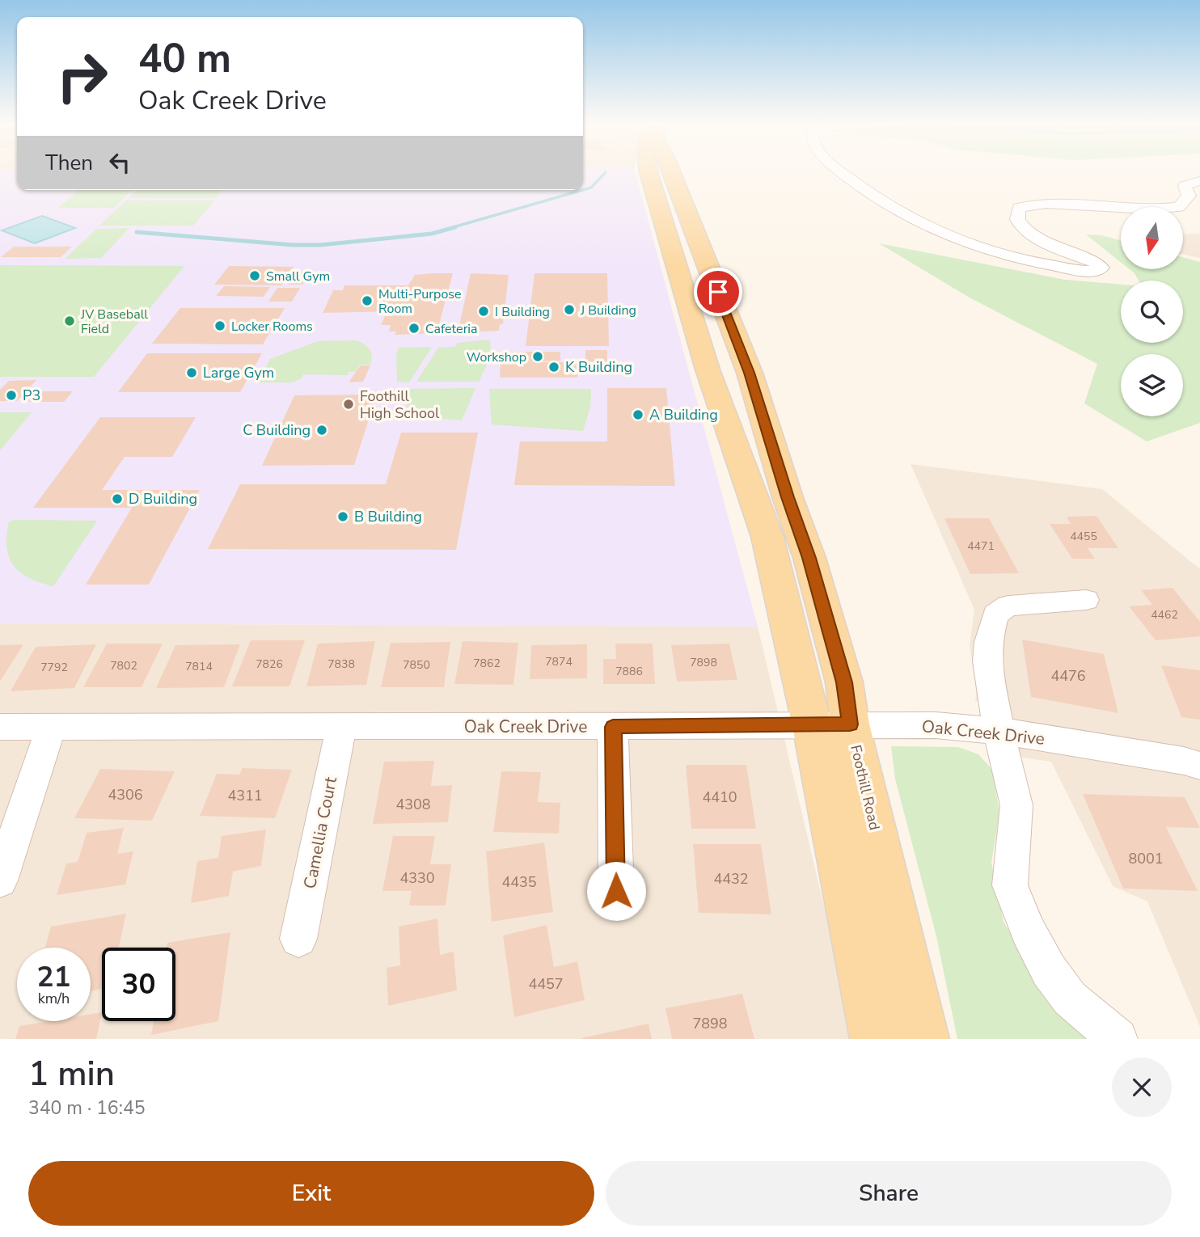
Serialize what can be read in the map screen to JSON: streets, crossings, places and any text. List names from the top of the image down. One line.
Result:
{"streets":{"main road":["Foothill Road"],"street":["Oak Creek Drive","Camellia Court"]},"crossings":[["Oak Creek Drive","Foothill Road"],["Oak Creek Drive","Camellia Court"]],"places":["Small Gym","Multi-Purpose Room","J Building","I Building","JV Baseball Field","Locker Rooms","Cafeteria","Workshop","K Building","Large Gym","P3","Foothill High School","A Building","C Building","D Building","B Building"],"house_numbers":["4455","4471","4462","7874","7898","7862","7826","7838","7850","7802","7814","7792","7886","4476","4306","4311","4410","4308","8001","4330","4432","4435","4457","7898"],"north":"bottom","page":{"turn":["40 m","Oak Creek Drive"],"then":"Then","speed":"21 km/h","limit":"30","heading":["1 min","340 m · 16:45"],"buttons":["Exit","Share"]}}
